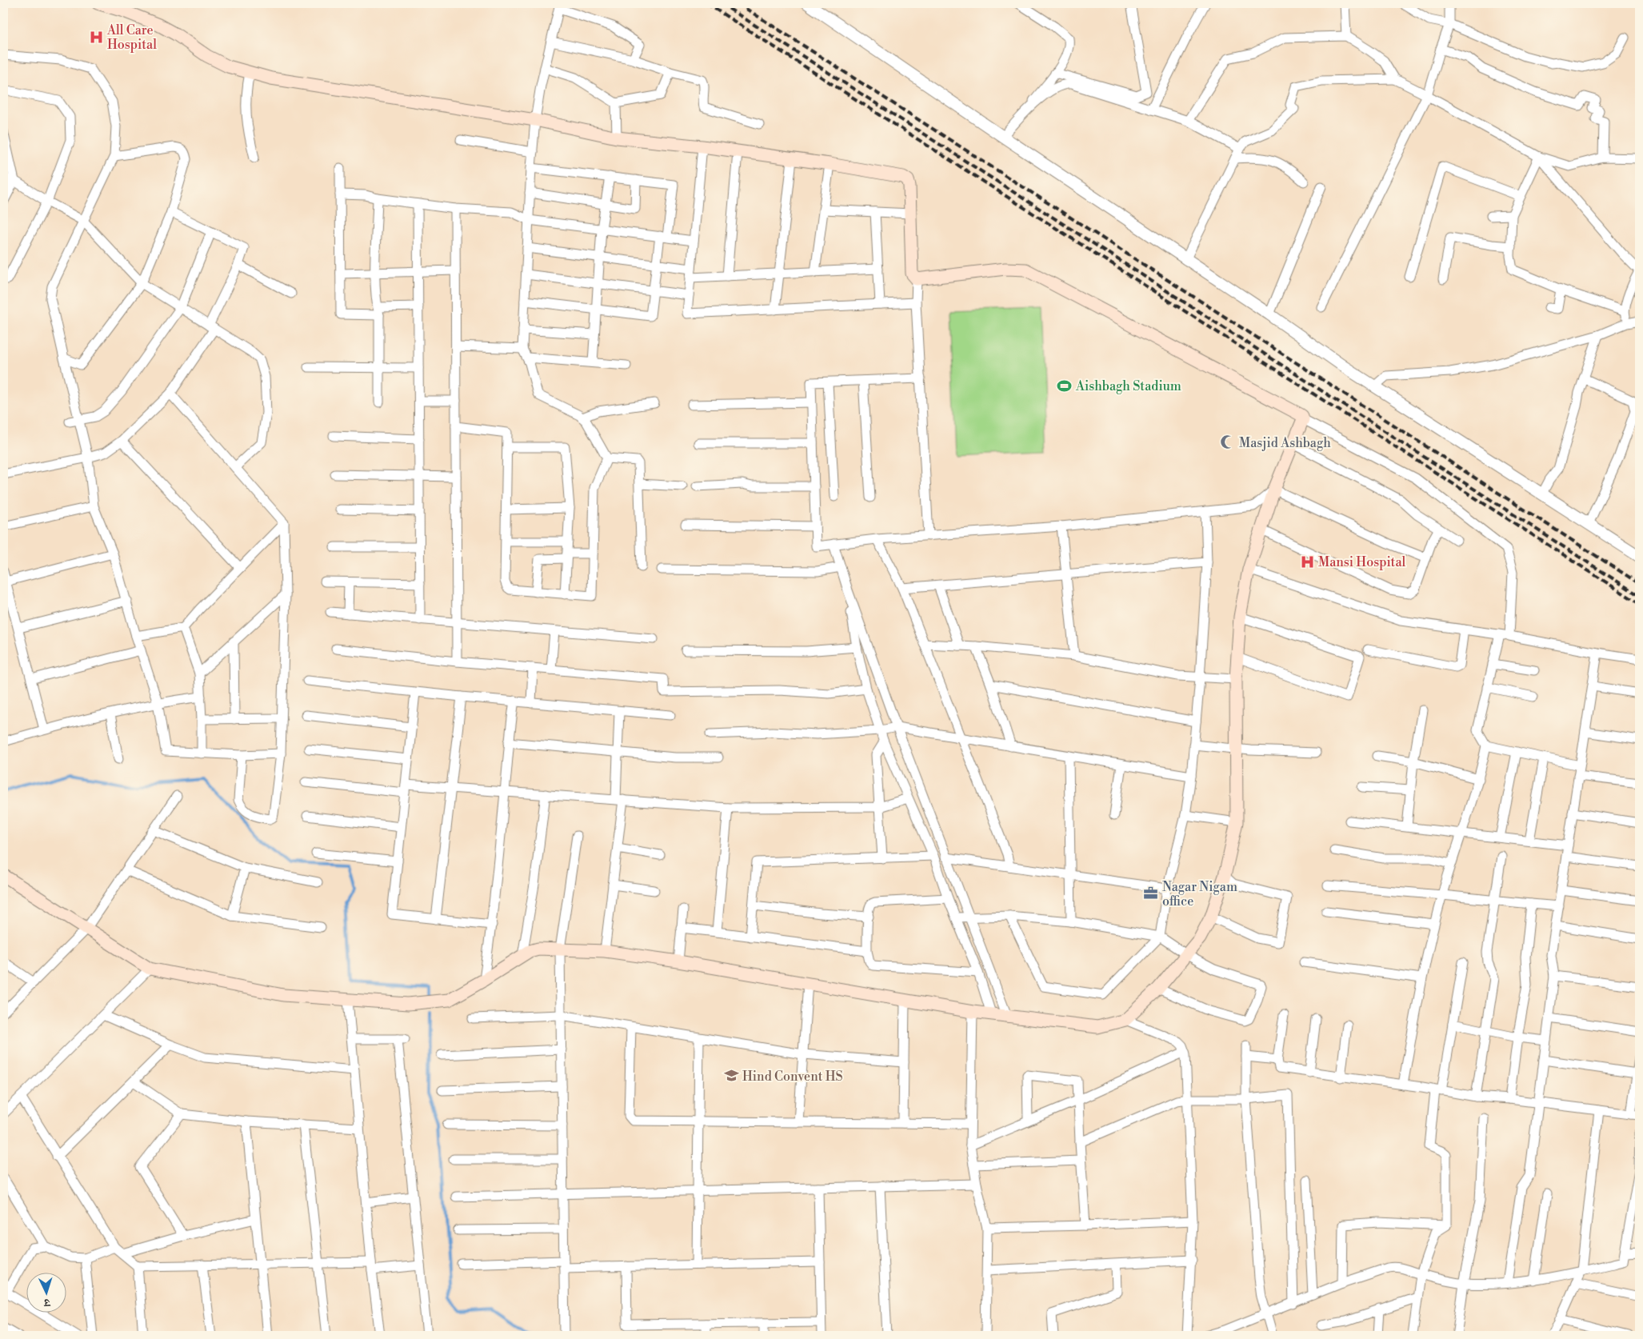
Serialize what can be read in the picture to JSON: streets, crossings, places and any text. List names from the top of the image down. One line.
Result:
{"places":{"hospital":["All Care Hospital","Mansi Hospital"],"sports":["Aishbagh Stadium"],"mosque":["Masjid Ashbagh"],"office":["Nagar Nigam office"],"school or university":["Hind Convent HS"]},"north":"bottom"}
